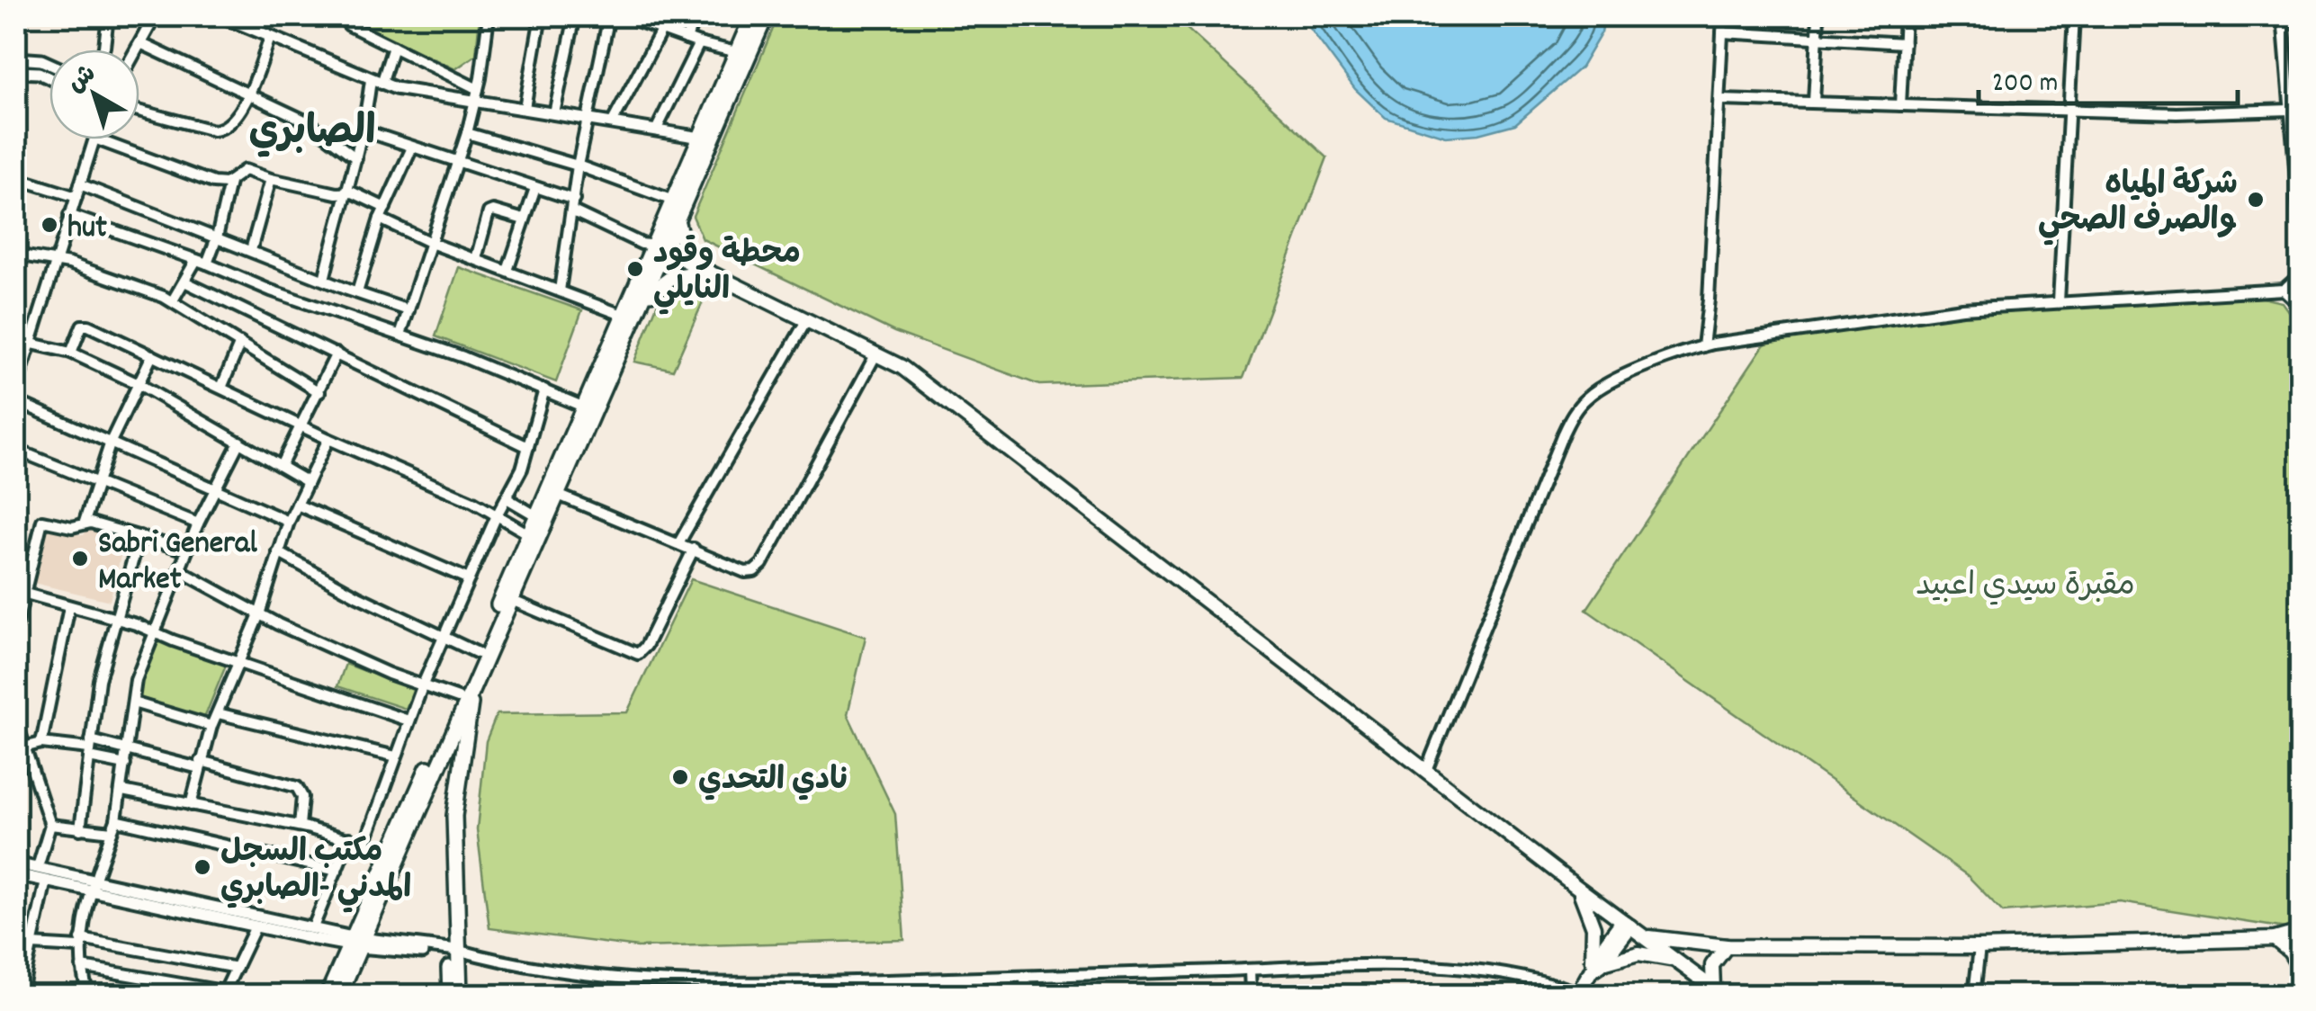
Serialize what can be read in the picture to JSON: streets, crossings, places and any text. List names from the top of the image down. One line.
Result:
{"districts":["الصابري"],"parks":["مقبرة سيدي اعبيد"],"places":["شركة المياه والصرف الصحي","hut","محطة وقود النايلي","Sabri General Market","نادي التحدي","مكتب السجل المدني -الصابري"],"scale_bar":"200 m","north":"top left"}
